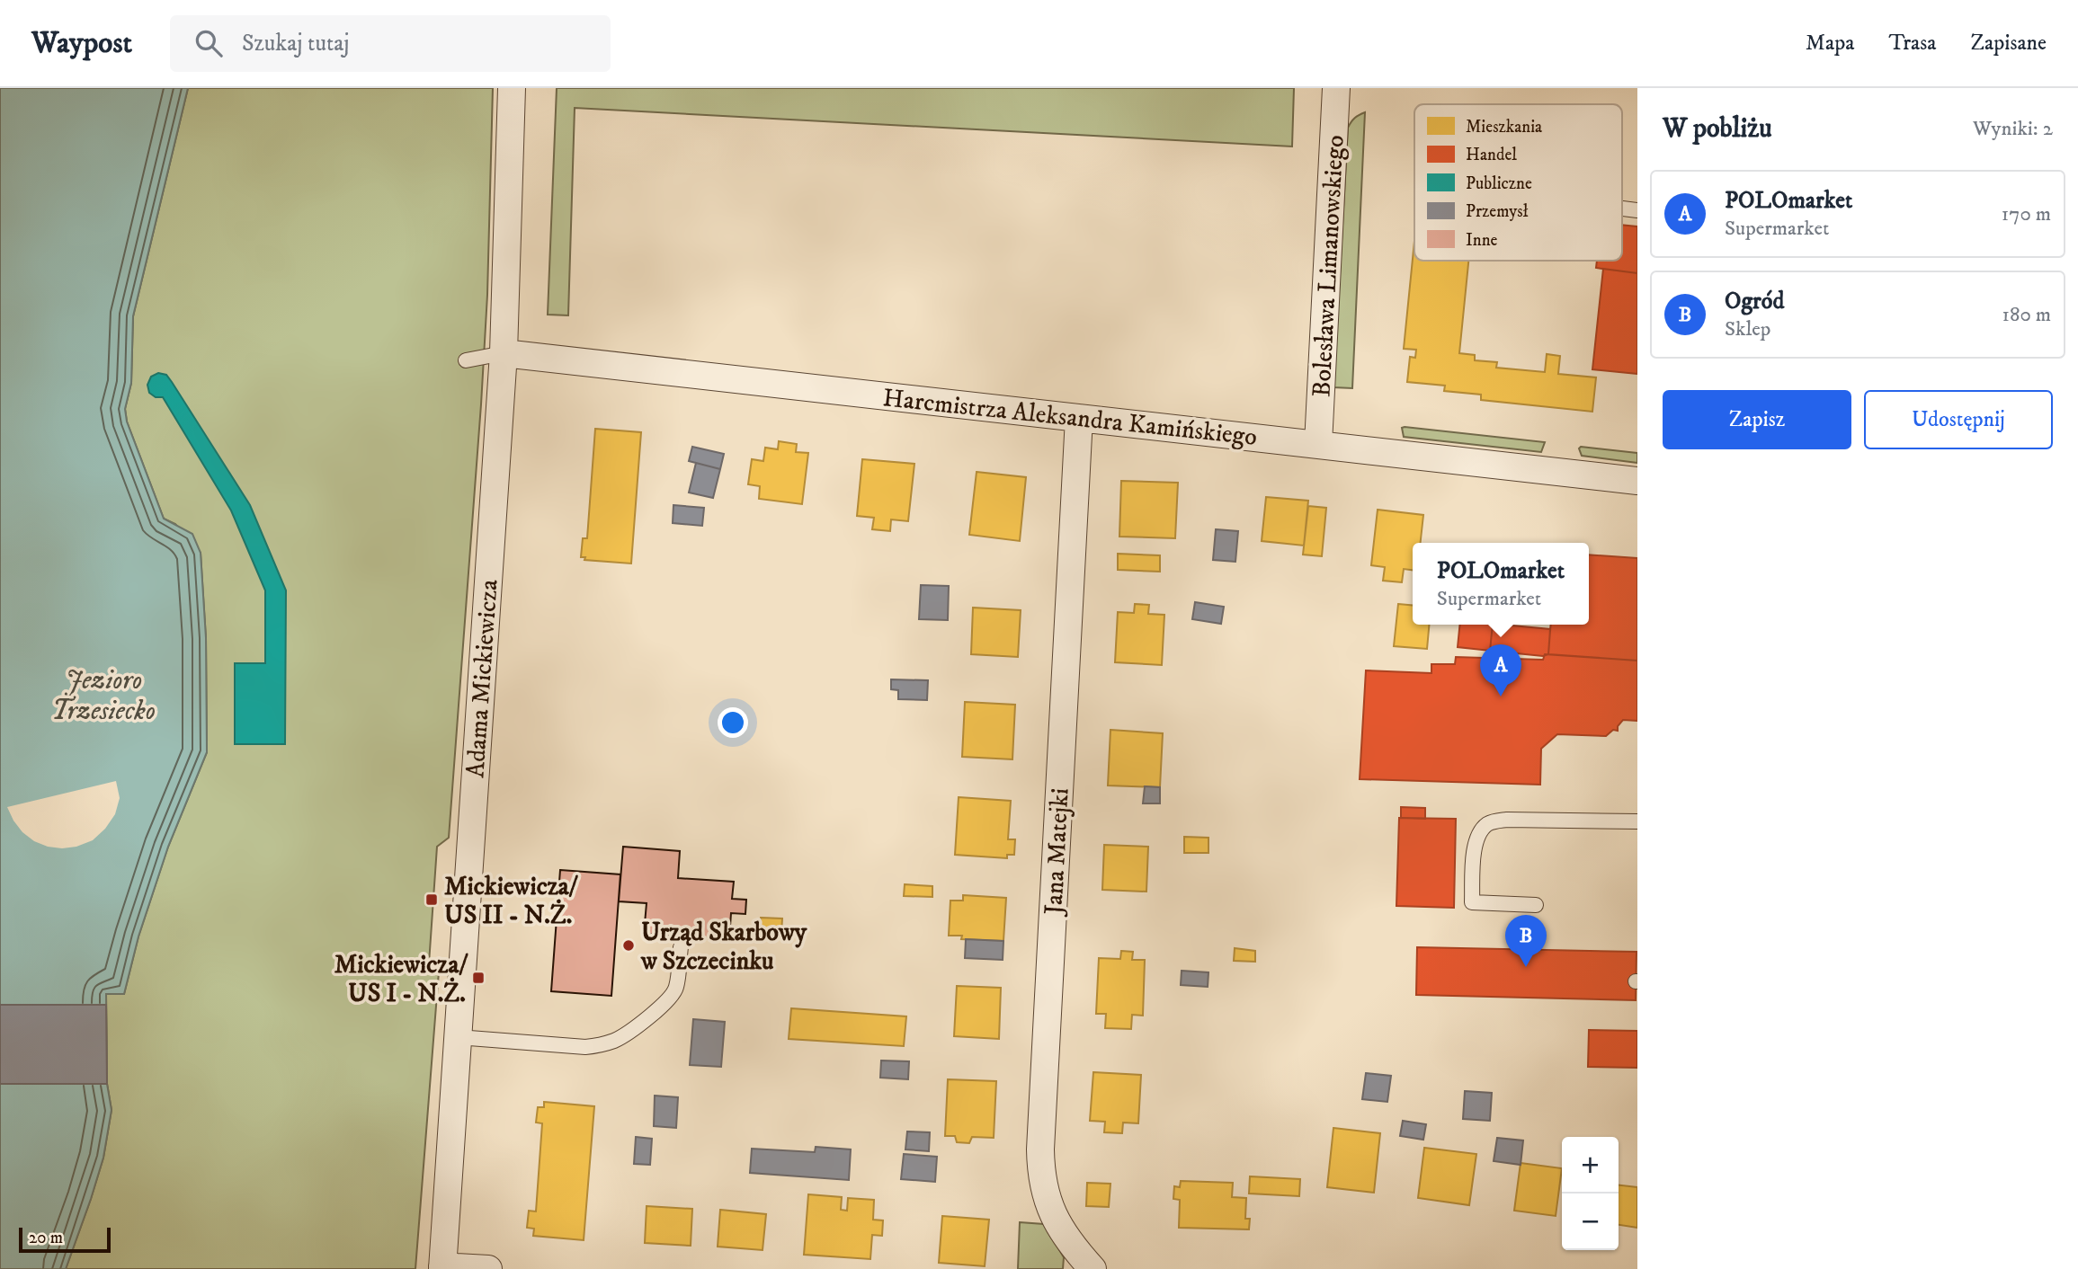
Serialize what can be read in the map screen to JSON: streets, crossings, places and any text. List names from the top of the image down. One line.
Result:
{"streets":{"street":["Bolesława Limanowskiego","Harcmistrza Aleksandra Kamińskiego","Adama Mickiewicza","Jana Matejki"]},"crossings":[["Bolesława Limanowskiego","Harcmistrza Aleksandra Kamińskiego"],["Harcmistrza Aleksandra Kamińskiego","Adama Mickiewicza"],["Harcmistrza Aleksandra Kamińskiego","Jana Matejki"]],"water":["Jezioro Trzesiecko"],"places":{"transit":["Mickiewicza/ US II - N.Ż.","Mickiewicza/ US I - N.Ż."],"other":["Urząd Skarbowy w Szczecinku"]},"legend":["Mieszkania","Handel","Publiczne","Przemysł","Inne"],"scale_bar":"20 m","page":{"header":"Waypost","search":"Szukaj tutaj","nav":["Mapa","Trasa","Zapisane"],"heading":["W pobliżu","Wyniki: 2"],"list":[{"mark":"A","name":"POLOmarket","note":"Supermarket","value":"170 m"},{"mark":"B","name":"Ogród","note":"Sklep","value":"180 m"}],"buttons":["Zapisz","Udostępnij"],"popup":["POLOmarket","Supermarket"],"pins":["A","B"],"map_buttons":["+","−"],"scale":"20 m"}}
